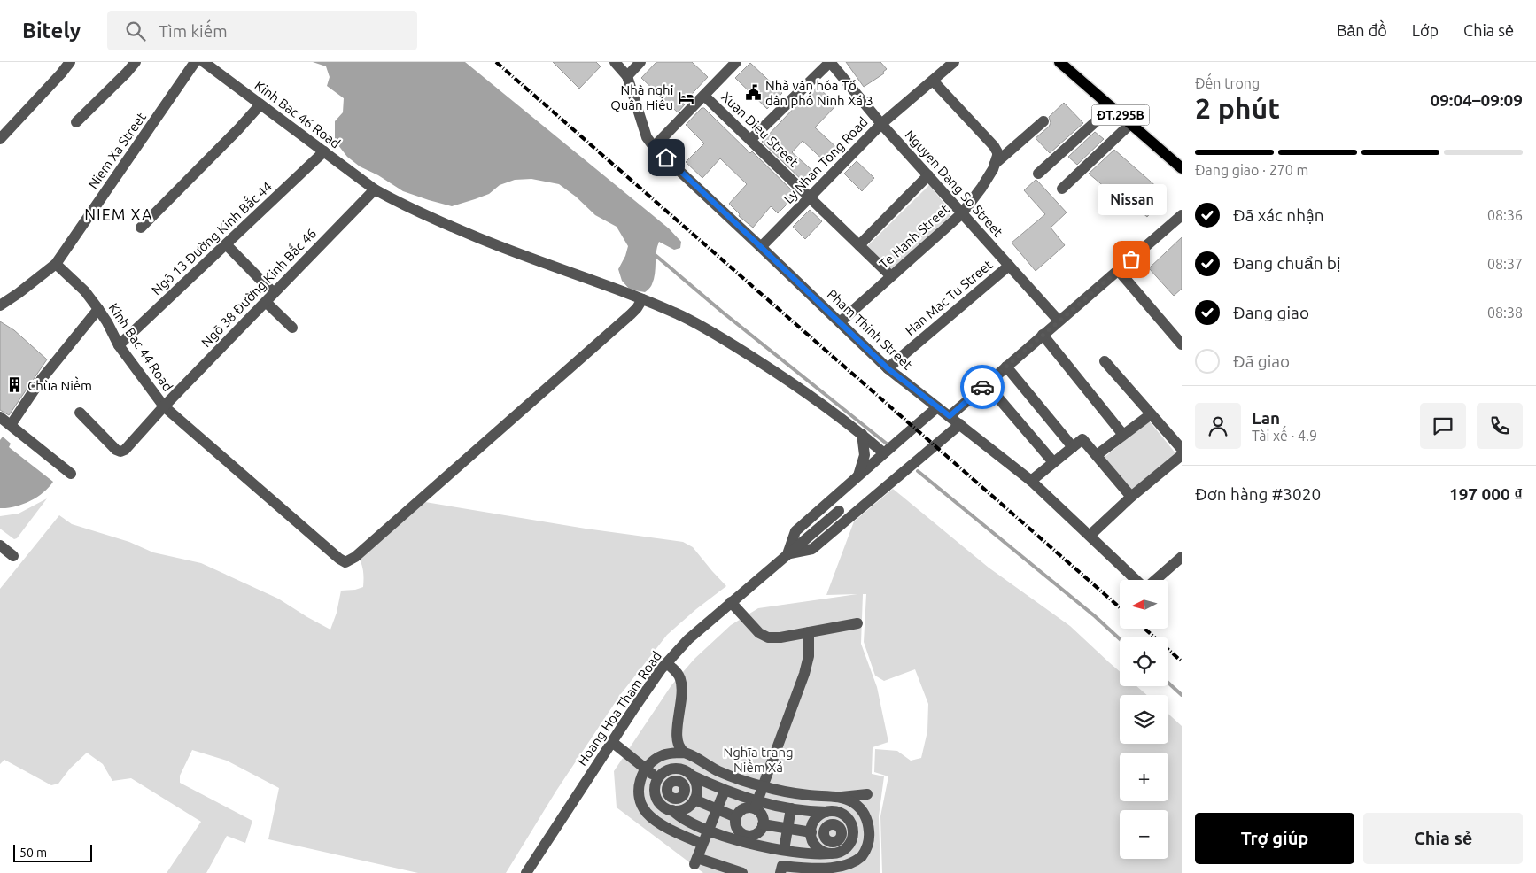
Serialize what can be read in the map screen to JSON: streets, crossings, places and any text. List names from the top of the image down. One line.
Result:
{"streets":{"main road":["ĐT.295B"],"street":["Kinh Bac 46 Road","Xuan Dieu Street","Niem Xa Street","Ly Nhan Tong Road","Nguyen Dang So Street","Te Hanh Street","Ngõ 13 Đường Kinh Bắc 44","Ngõ 38 Đường Kinh Bắc 46","Han Mac Tu Street","Pham Thinh Street","Kinh Bac 44 Road","Hoang Hoa Tham Road"]},"crossings":[["Kinh Bac 46 Road","Ngõ 13 Đường Kinh Bắc 44"],["Kinh Bac 46 Road","Ngõ 38 Đường Kinh Bắc 46"],["Kinh Bac 46 Road","Kinh Bac 44 Road"],["Xuan Dieu Street","Ly Nhan Tong Road"],["Xuan Dieu Street","Te Hanh Street"],["Niem Xa Street","Kinh Bac 44 Road"],["Ly Nhan Tong Road","Nguyen Dang So Street"],["Ly Nhan Tong Road","Pham Thinh Street"],["Nguyen Dang So Street","Te Hanh Street"],["Nguyen Dang So Street","Han Mac Tu Street"],["Te Hanh Street","Pham Thinh Street"],["Ngõ 13 Đường Kinh Bắc 44","Kinh Bac 44 Road"],["Ngõ 38 Đường Kinh Bắc 46","Kinh Bac 44 Road"],["Han Mac Tu Street","Pham Thinh Street"]],"districts":["NIEM XA"],"parks":["Nghĩa trang Niềm Xá"],"places":{"public building":["Nhà văn hóa Tổ dân phố Ninh Xá 3"],"hotel":["Nhà nghỉ Quân Hiếu"],"other":["Nissan"],"building":["Chùa Niềm"]},"scale_bar":"50 m","north":"left","page":{"header":"Bitely","search":"Tìm kiếm","nav":["Bản đồ","Lớp","Chia sẻ"],"heading":["2 phút","Đến trong","09:04–09:09"],"panel":["Lan","Tài xế · 4.9","Đơn hàng #3020","197 000 ₫"],"bar":"Đang giao · 270 m","bubble":"Nissan","list":[["Đã xác nhận","08:36"],["Đang chuẩn bị","08:37"],["Đang giao","08:38"],"Đã giao"],"map_buttons":["+","−"],"buttons":["Trợ giúp","Chia sẻ"],"scale":"50 m"}}
